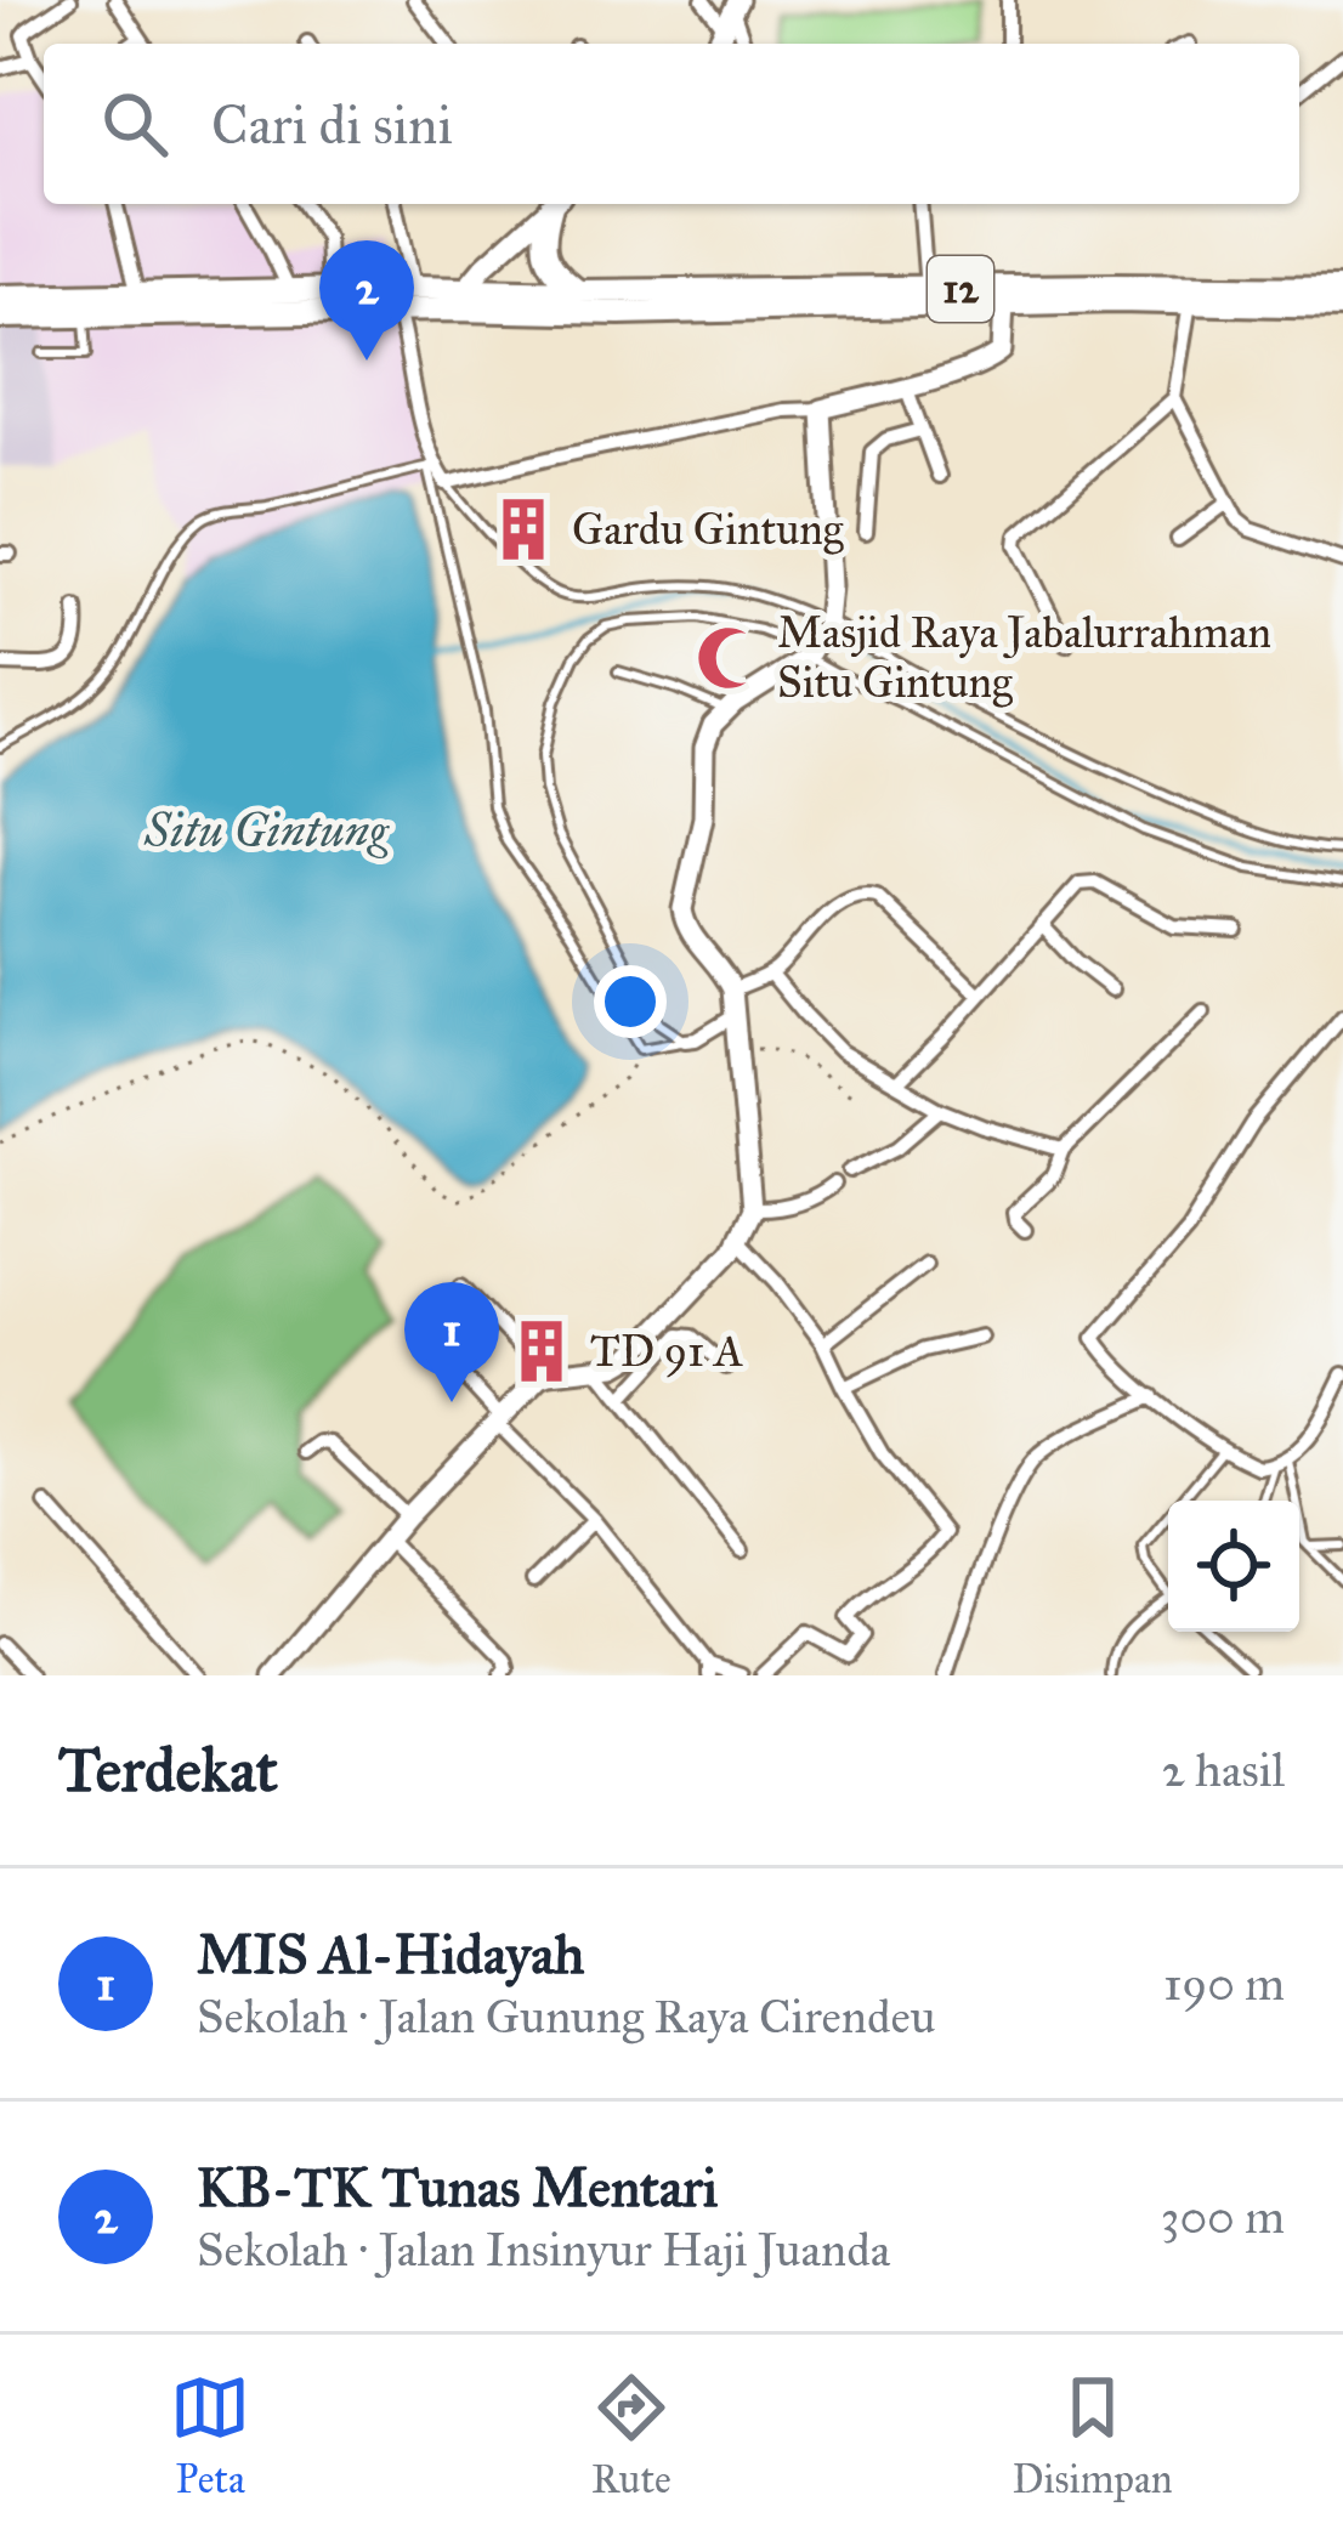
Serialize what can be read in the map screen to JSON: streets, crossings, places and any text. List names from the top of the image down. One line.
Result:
{"streets":{"highway":["12"]},"water":["Situ Gintung"],"places":{"building":["Gardu Gintung","TD 91 A"],"mosque":["Masjid Raya Jabalurrahman Situ Gintung"]},"page":{"search":"Cari di sini","pins":["2","1"],"heading":["Terdekat","2 hasil"],"list":[{"mark":"1","name":"MIS Al-Hidayah","note":"Sekolah · Jalan Gunung Raya Cirendeu","value":"190 m"},{"mark":"2","name":"KB-TK Tunas Mentari","note":"Sekolah · Jalan Insinyur Haji Juanda","value":"300 m"}],"nav":["Peta","Rute","Disimpan"]}}
